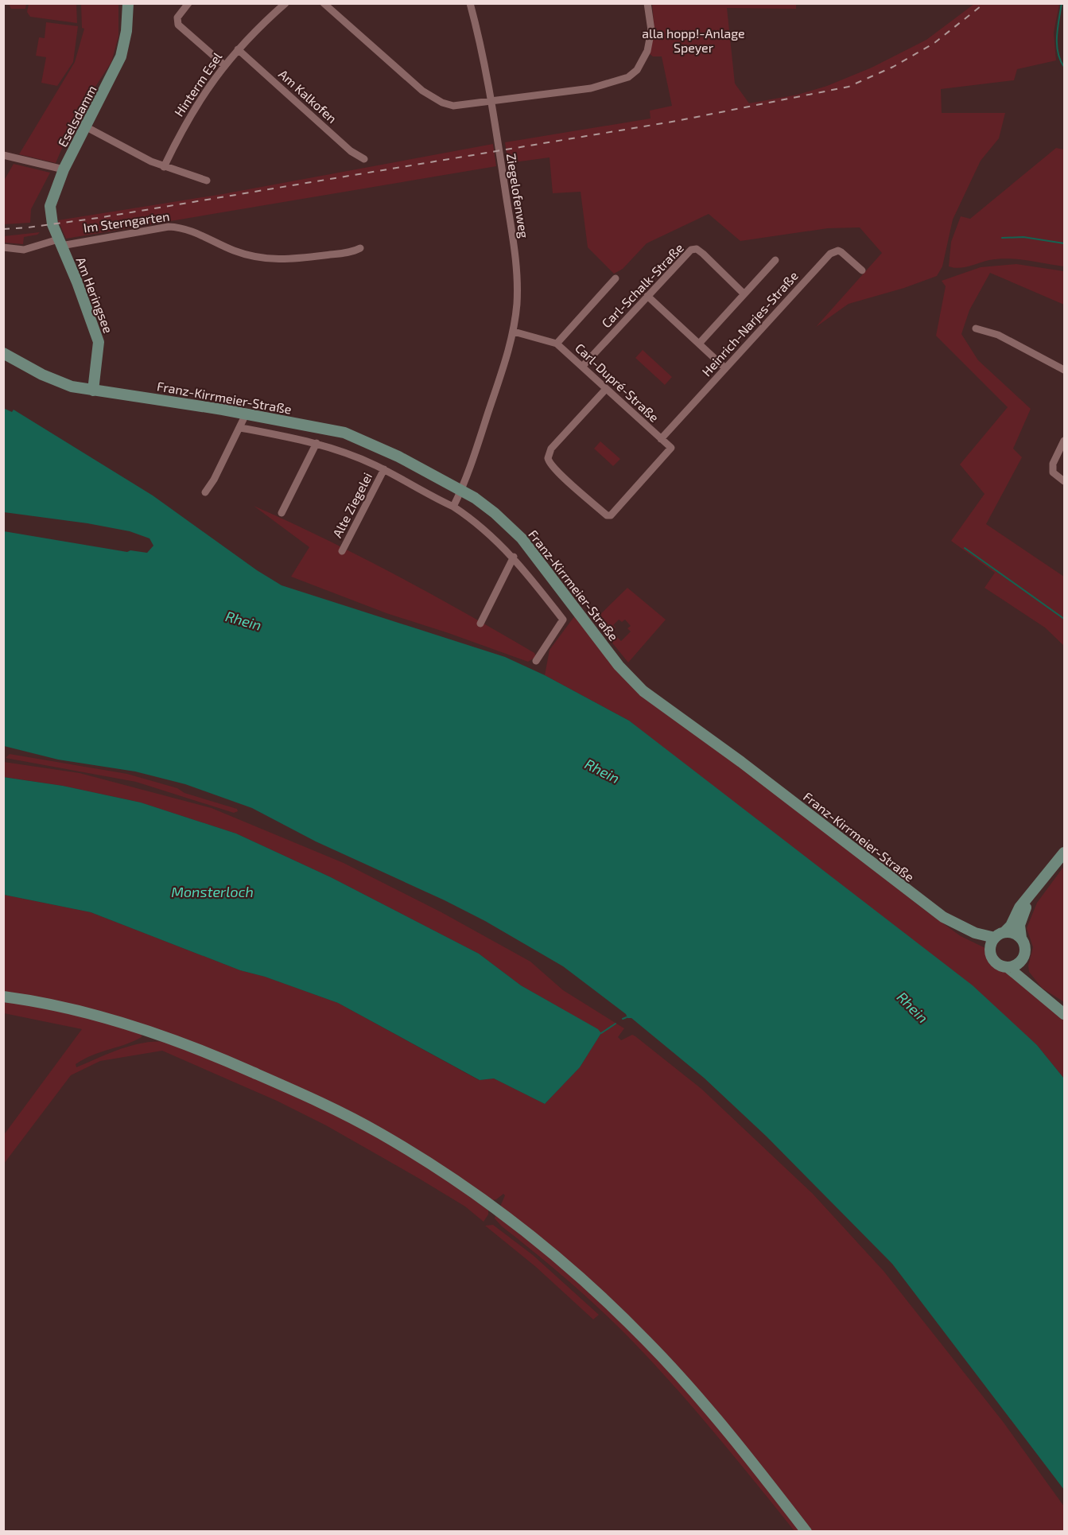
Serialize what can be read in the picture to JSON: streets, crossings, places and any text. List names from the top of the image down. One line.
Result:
{"streets":{"street":["Hinterm Esel","Am Kalkofen","Eselsdamm","Ziegelofenweg","Im Sterngarten","Carl-Schalk-Straße","Am Heringsee","Heinrich-Narjes-Straße","Carl-Dupré-Straße","Franz-Kirrmeier-Straße","Alte Ziegelei"]},"crossings":[["Hinterm Esel","Am Kalkofen"],["Eselsdamm","Im Sterngarten"],["Eselsdamm","Am Heringsee"],["Ziegelofenweg","Carl-Dupré-Straße"],["Ziegelofenweg","Franz-Kirrmeier-Straße"],["Im Sterngarten","Am Heringsee"],["Carl-Schalk-Straße","Carl-Dupré-Straße"],["Am Heringsee","Franz-Kirrmeier-Straße"],["Heinrich-Narjes-Straße","Carl-Dupré-Straße"]],"water":["Rhein","Monsterloch"],"parks":["alla hopp!-Anlage Speyer"]}
